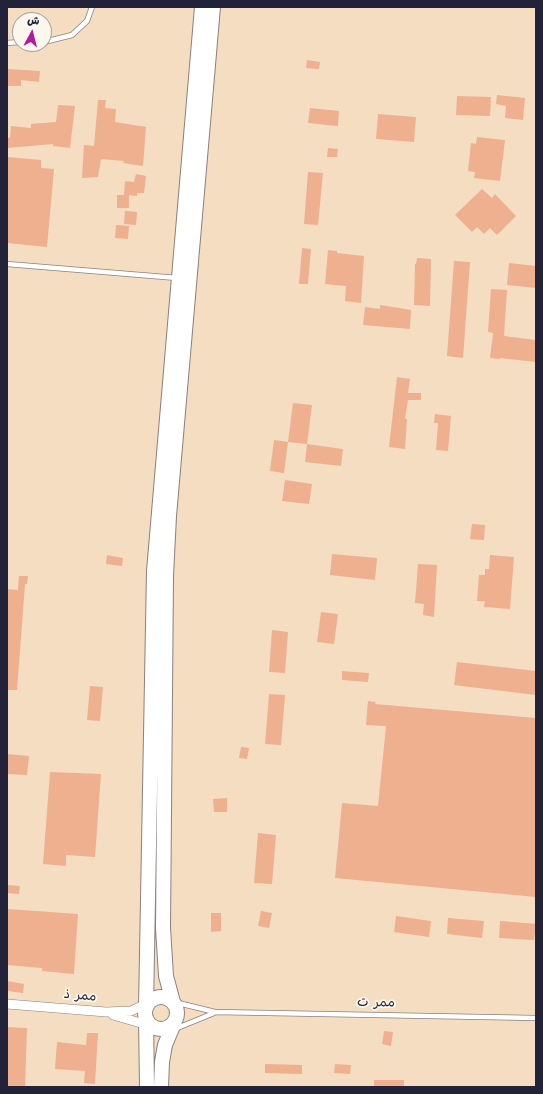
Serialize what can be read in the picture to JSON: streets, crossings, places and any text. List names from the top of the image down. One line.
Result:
{"streets":{"street":["ممر ذ"],"lane":["ممر ت"]},"crossings":[["ممر ذ","ممر ت"]],"north":"top"}
